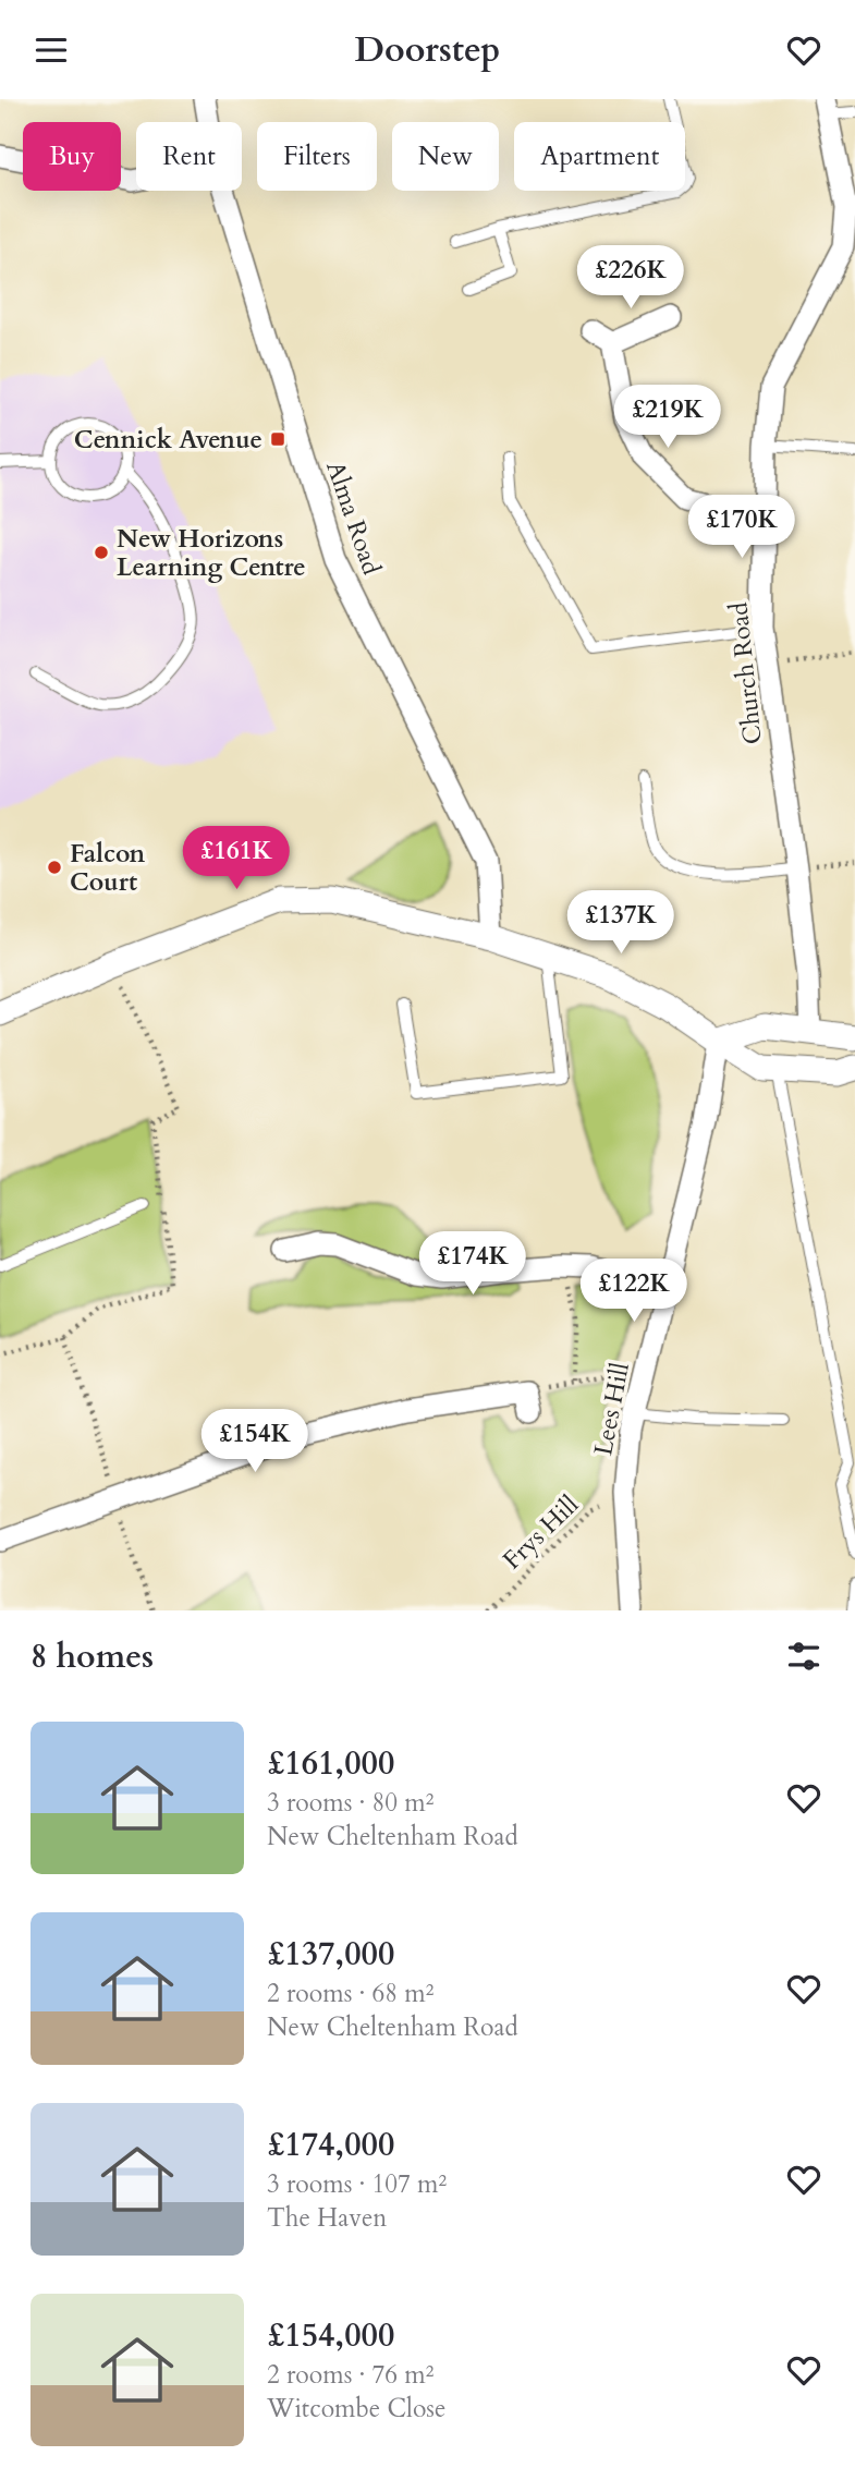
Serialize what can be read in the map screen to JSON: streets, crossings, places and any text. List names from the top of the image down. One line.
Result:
{"streets":{"street":["Alma Road","Church Road","Lees Hill"],"path":["Frys Hill"]},"crossings":[["Lees Hill","Frys Hill"]],"places":{"transit":["Cennick Avenue"],"other":["New Horizons Learning Centre","Falcon Court"]},"page":{"header":"Doorstep","chip":["Buy","Rent","Filters","New","Apartment"],"price":["£226K","£219K","£170K","£161K","£137K","£174K","£122K","£154K"],"heading":"8 homes","list":[{"name":"£161,000","note":"3 rooms · 80 m² · New Cheltenham Road"},{"name":"£137,000","note":"2 rooms · 68 m² · New Cheltenham Road"},{"name":"£174,000","note":"3 rooms · 107 m² · The Haven"},{"name":"£154,000","note":"2 rooms · 76 m² · Witcombe Close"}]}}
